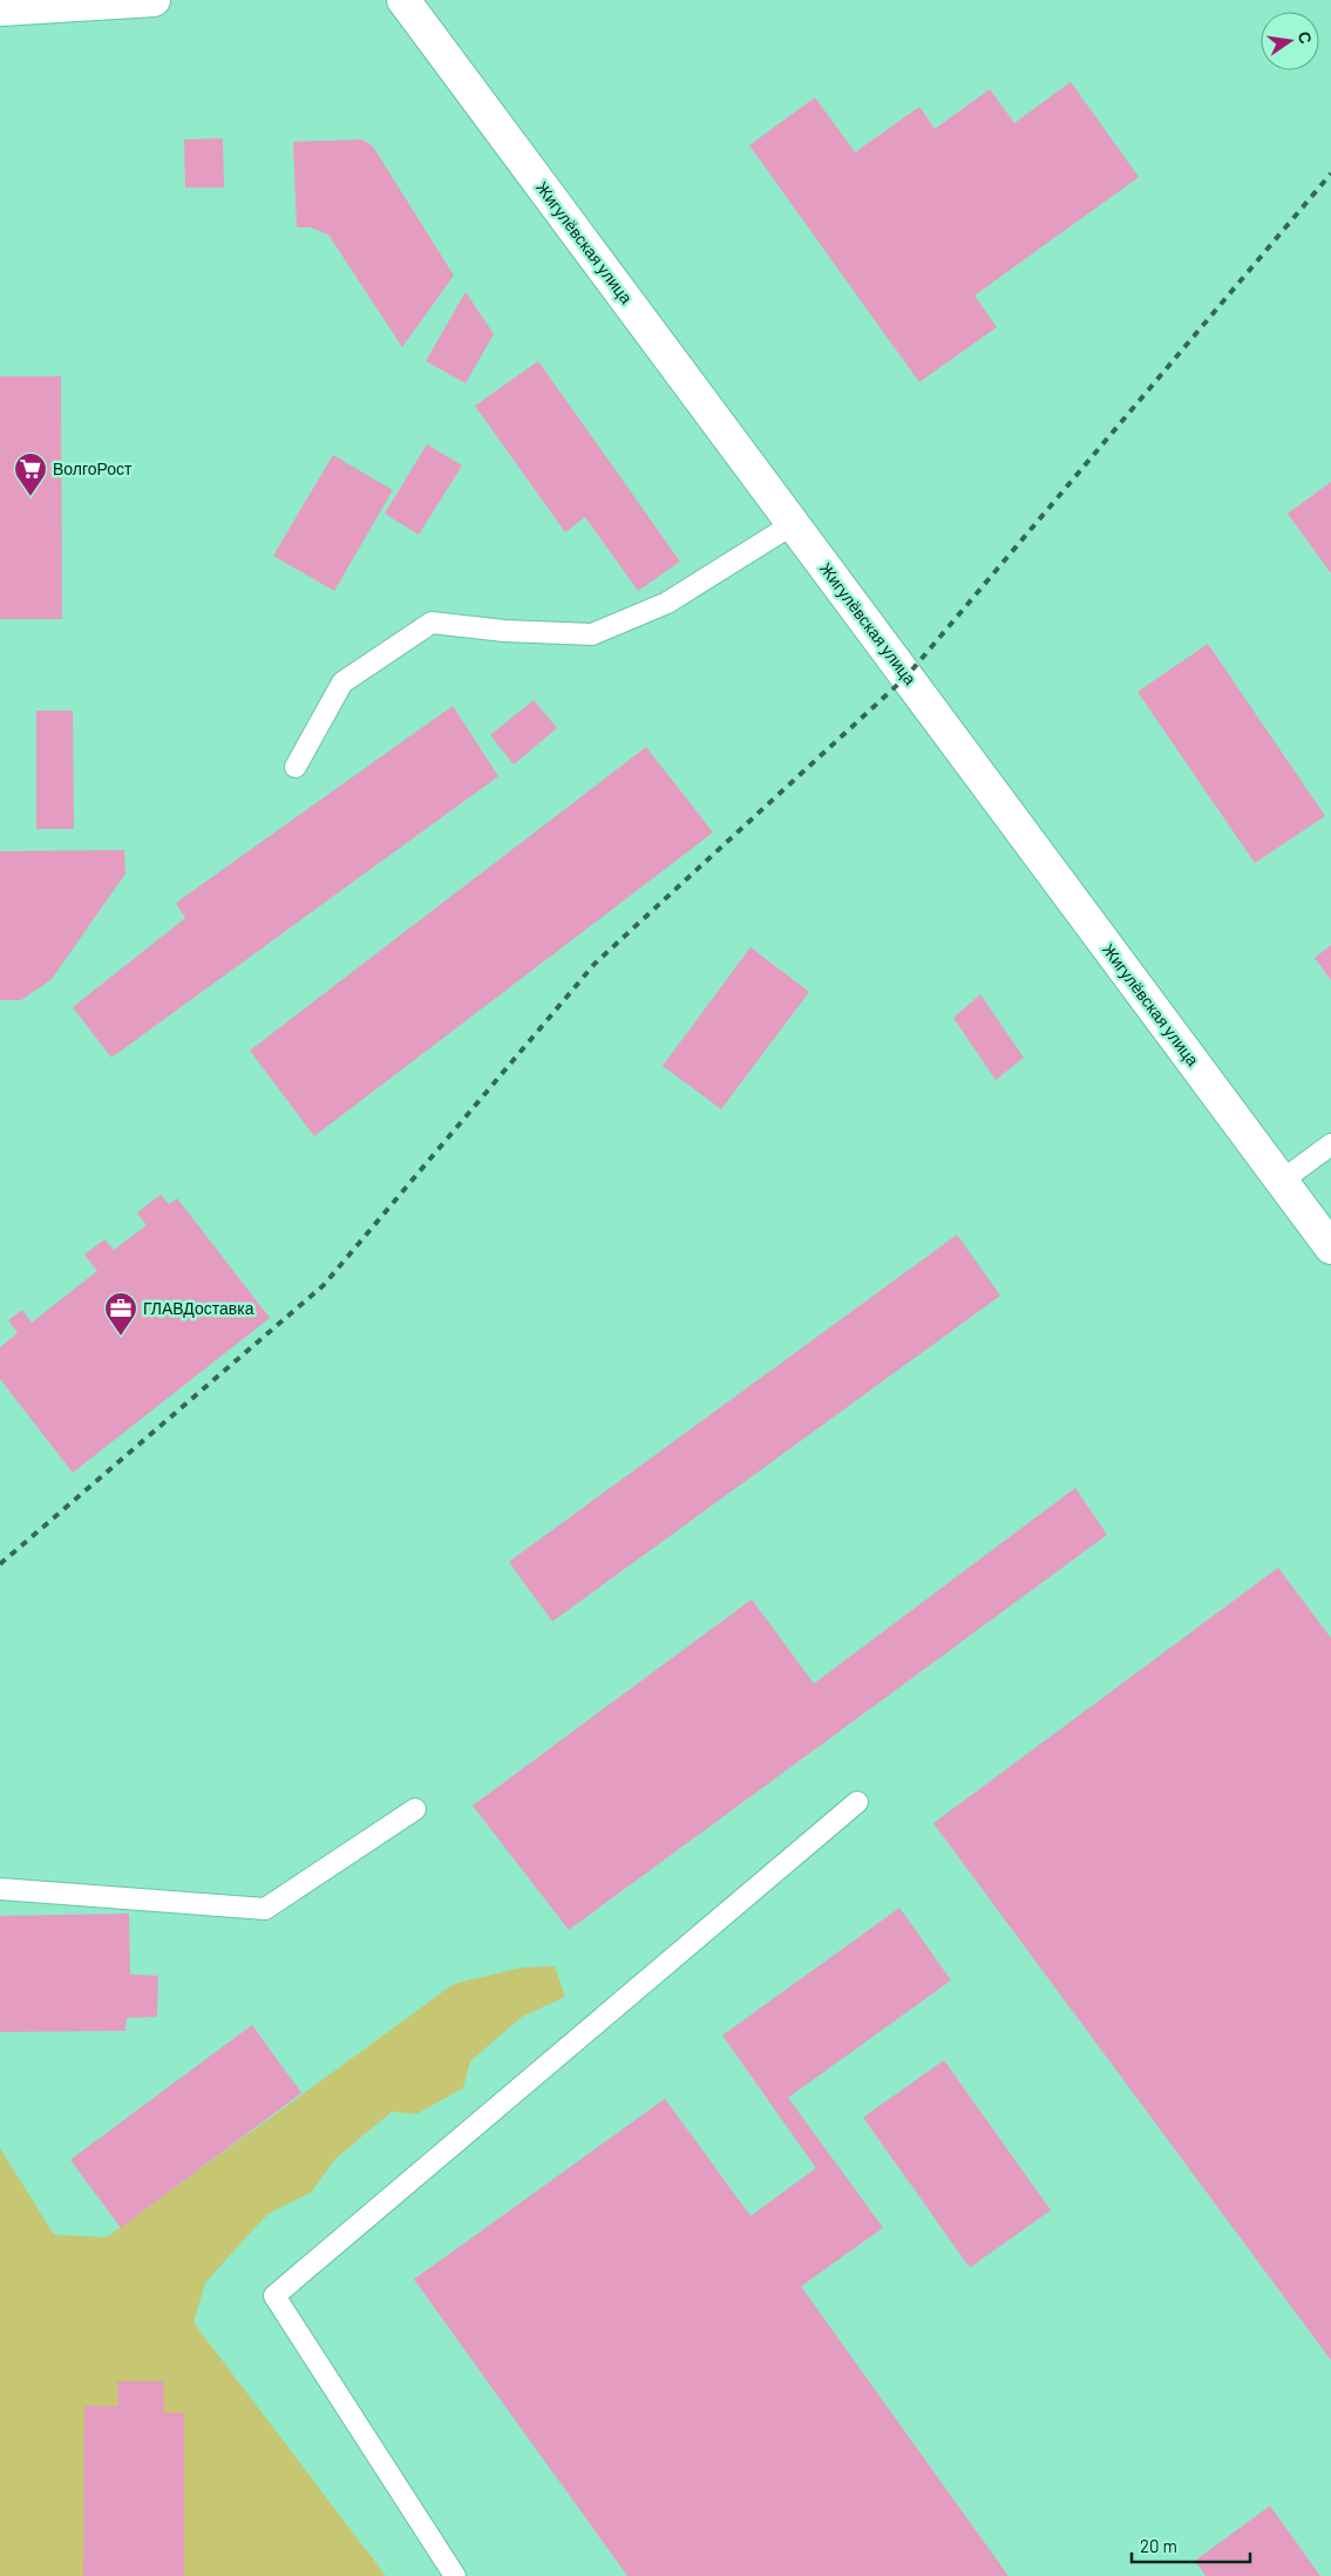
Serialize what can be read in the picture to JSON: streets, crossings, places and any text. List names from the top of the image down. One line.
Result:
{"streets":{"street":["Жигулёвская улица"]},"places":{"supermarket":["ВолгоРост"],"office":["ГЛАВДоставка"]},"scale_bar":"20 m","north":"right"}
